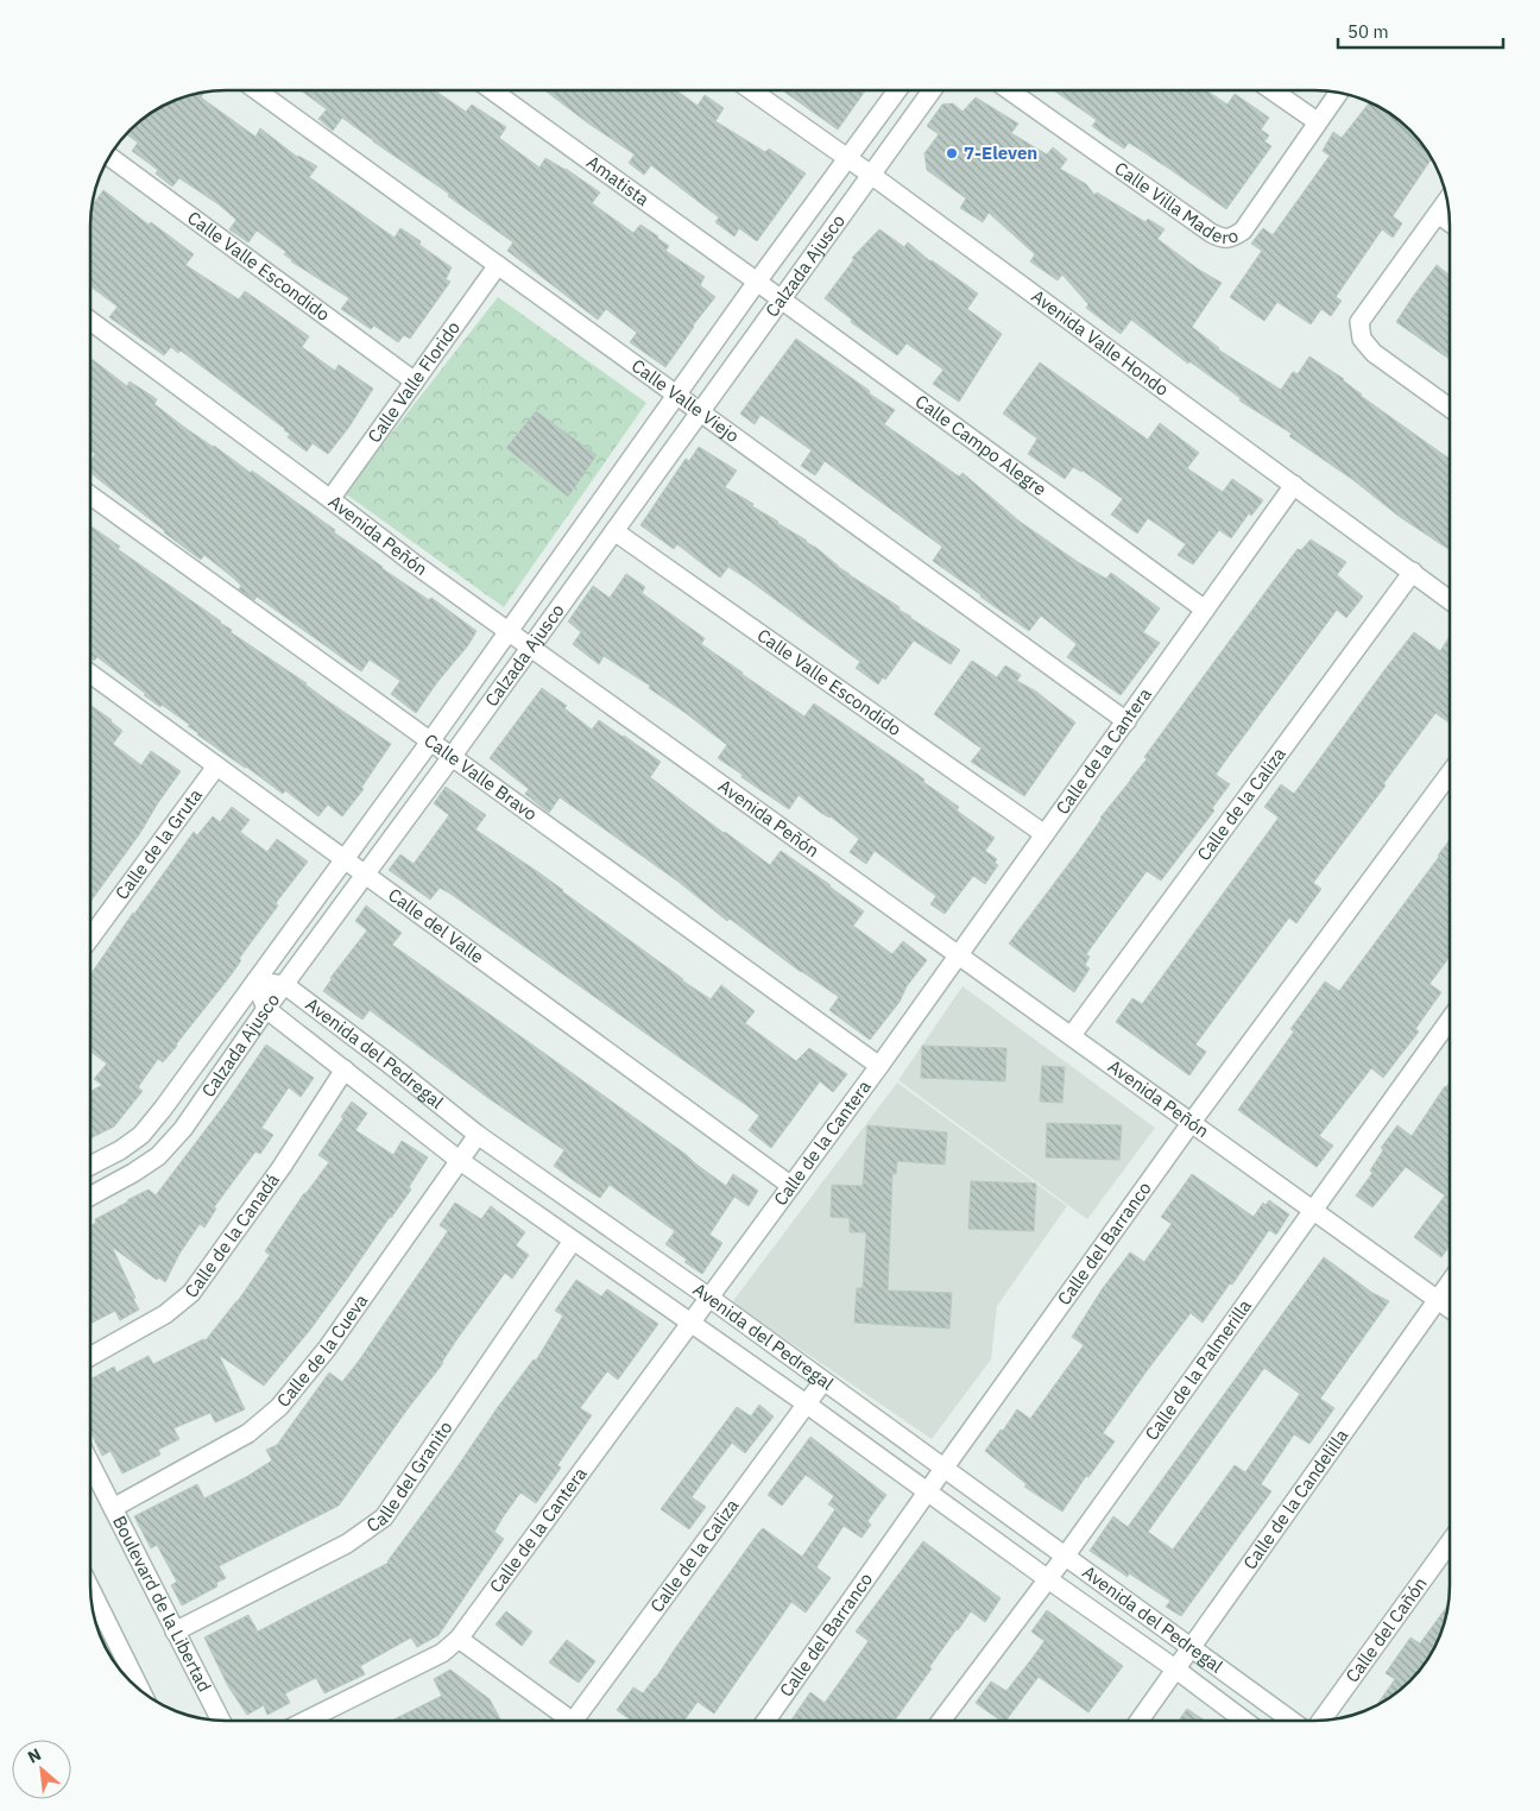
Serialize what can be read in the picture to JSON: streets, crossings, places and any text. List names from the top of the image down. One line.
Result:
{"streets":{"street":["Amatista","Calle Villa Madero","Calle Valle Escondido","Calzada Ajusco","Avenida Valle Hondo","Calle Valle Florido","Calle Valle Viejo","Calle Campo Alegre","Avenida Peñón","Calle de la Cantera","Calle Valle Bravo","Calle de la Caliza","Calle de la Gruta","Calle del Valle","Avenida del Pedregal","Calle de la Canadá","Calle del Barranco","Calle de la Cueva","Calle de la Palmerilla","Calle del Granito","Calle de la Candelilla","Boulevard de la Libertad","Calle del Cañón"]},"crossings":[["Amatista","Calzada Ajusco"],["Amatista","Calle Campo Alegre"],["Calle Valle Escondido","Calzada Ajusco"],["Calle Valle Escondido","Calle Valle Florido"],["Calle Valle Escondido","Calle de la Cantera"],["Calzada Ajusco","Avenida Valle Hondo"],["Calzada Ajusco","Calle Valle Viejo"],["Calzada Ajusco","Calle Campo Alegre"],["Calzada Ajusco","Avenida Peñón"],["Calzada Ajusco","Calle Valle Bravo"],["Calzada Ajusco","Calle del Valle"],["Calzada Ajusco","Avenida del Pedregal"],["Avenida Valle Hondo","Calle de la Cantera"],["Avenida Valle Hondo","Calle de la Caliza"],["Calle Valle Florido","Calle Valle Viejo"],["Calle Valle Florido","Avenida Peñón"],["Calle Valle Viejo","Calle de la Cantera"],["Calle Campo Alegre","Calle de la Cantera"],["Avenida Peñón","Calle de la Cantera"],["Avenida Peñón","Calle de la Caliza"],["Avenida Peñón","Calle del Barranco"],["Avenida Peñón","Calle de la Palmerilla"],["Avenida Peñón","Calle de la Candelilla"],["Calle de la Cantera","Calle Valle Bravo"],["Calle de la Cantera","Calle del Valle"],["Calle de la Cantera","Avenida del Pedregal"],["Calle de la Caliza","Avenida del Pedregal"],["Calle de la Gruta","Calle del Valle"],["Avenida del Pedregal","Calle de la Canadá"],["Avenida del Pedregal","Calle del Barranco"],["Avenida del Pedregal","Calle de la Cueva"],["Avenida del Pedregal","Calle de la Palmerilla"],["Avenida del Pedregal","Calle del Granito"],["Avenida del Pedregal","Calle de la Candelilla"],["Calle de la Cueva","Boulevard de la Libertad"],["Calle del Granito","Boulevard de la Libertad"]],"places":["7-Eleven"],"scale_bar":"50 m","north":"top left"}
